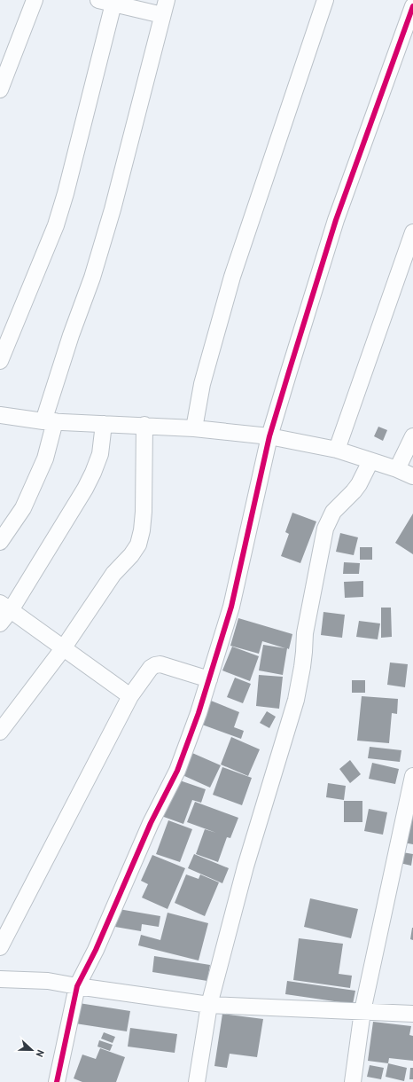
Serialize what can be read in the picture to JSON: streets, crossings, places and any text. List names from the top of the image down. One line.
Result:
{"north":"right"}
